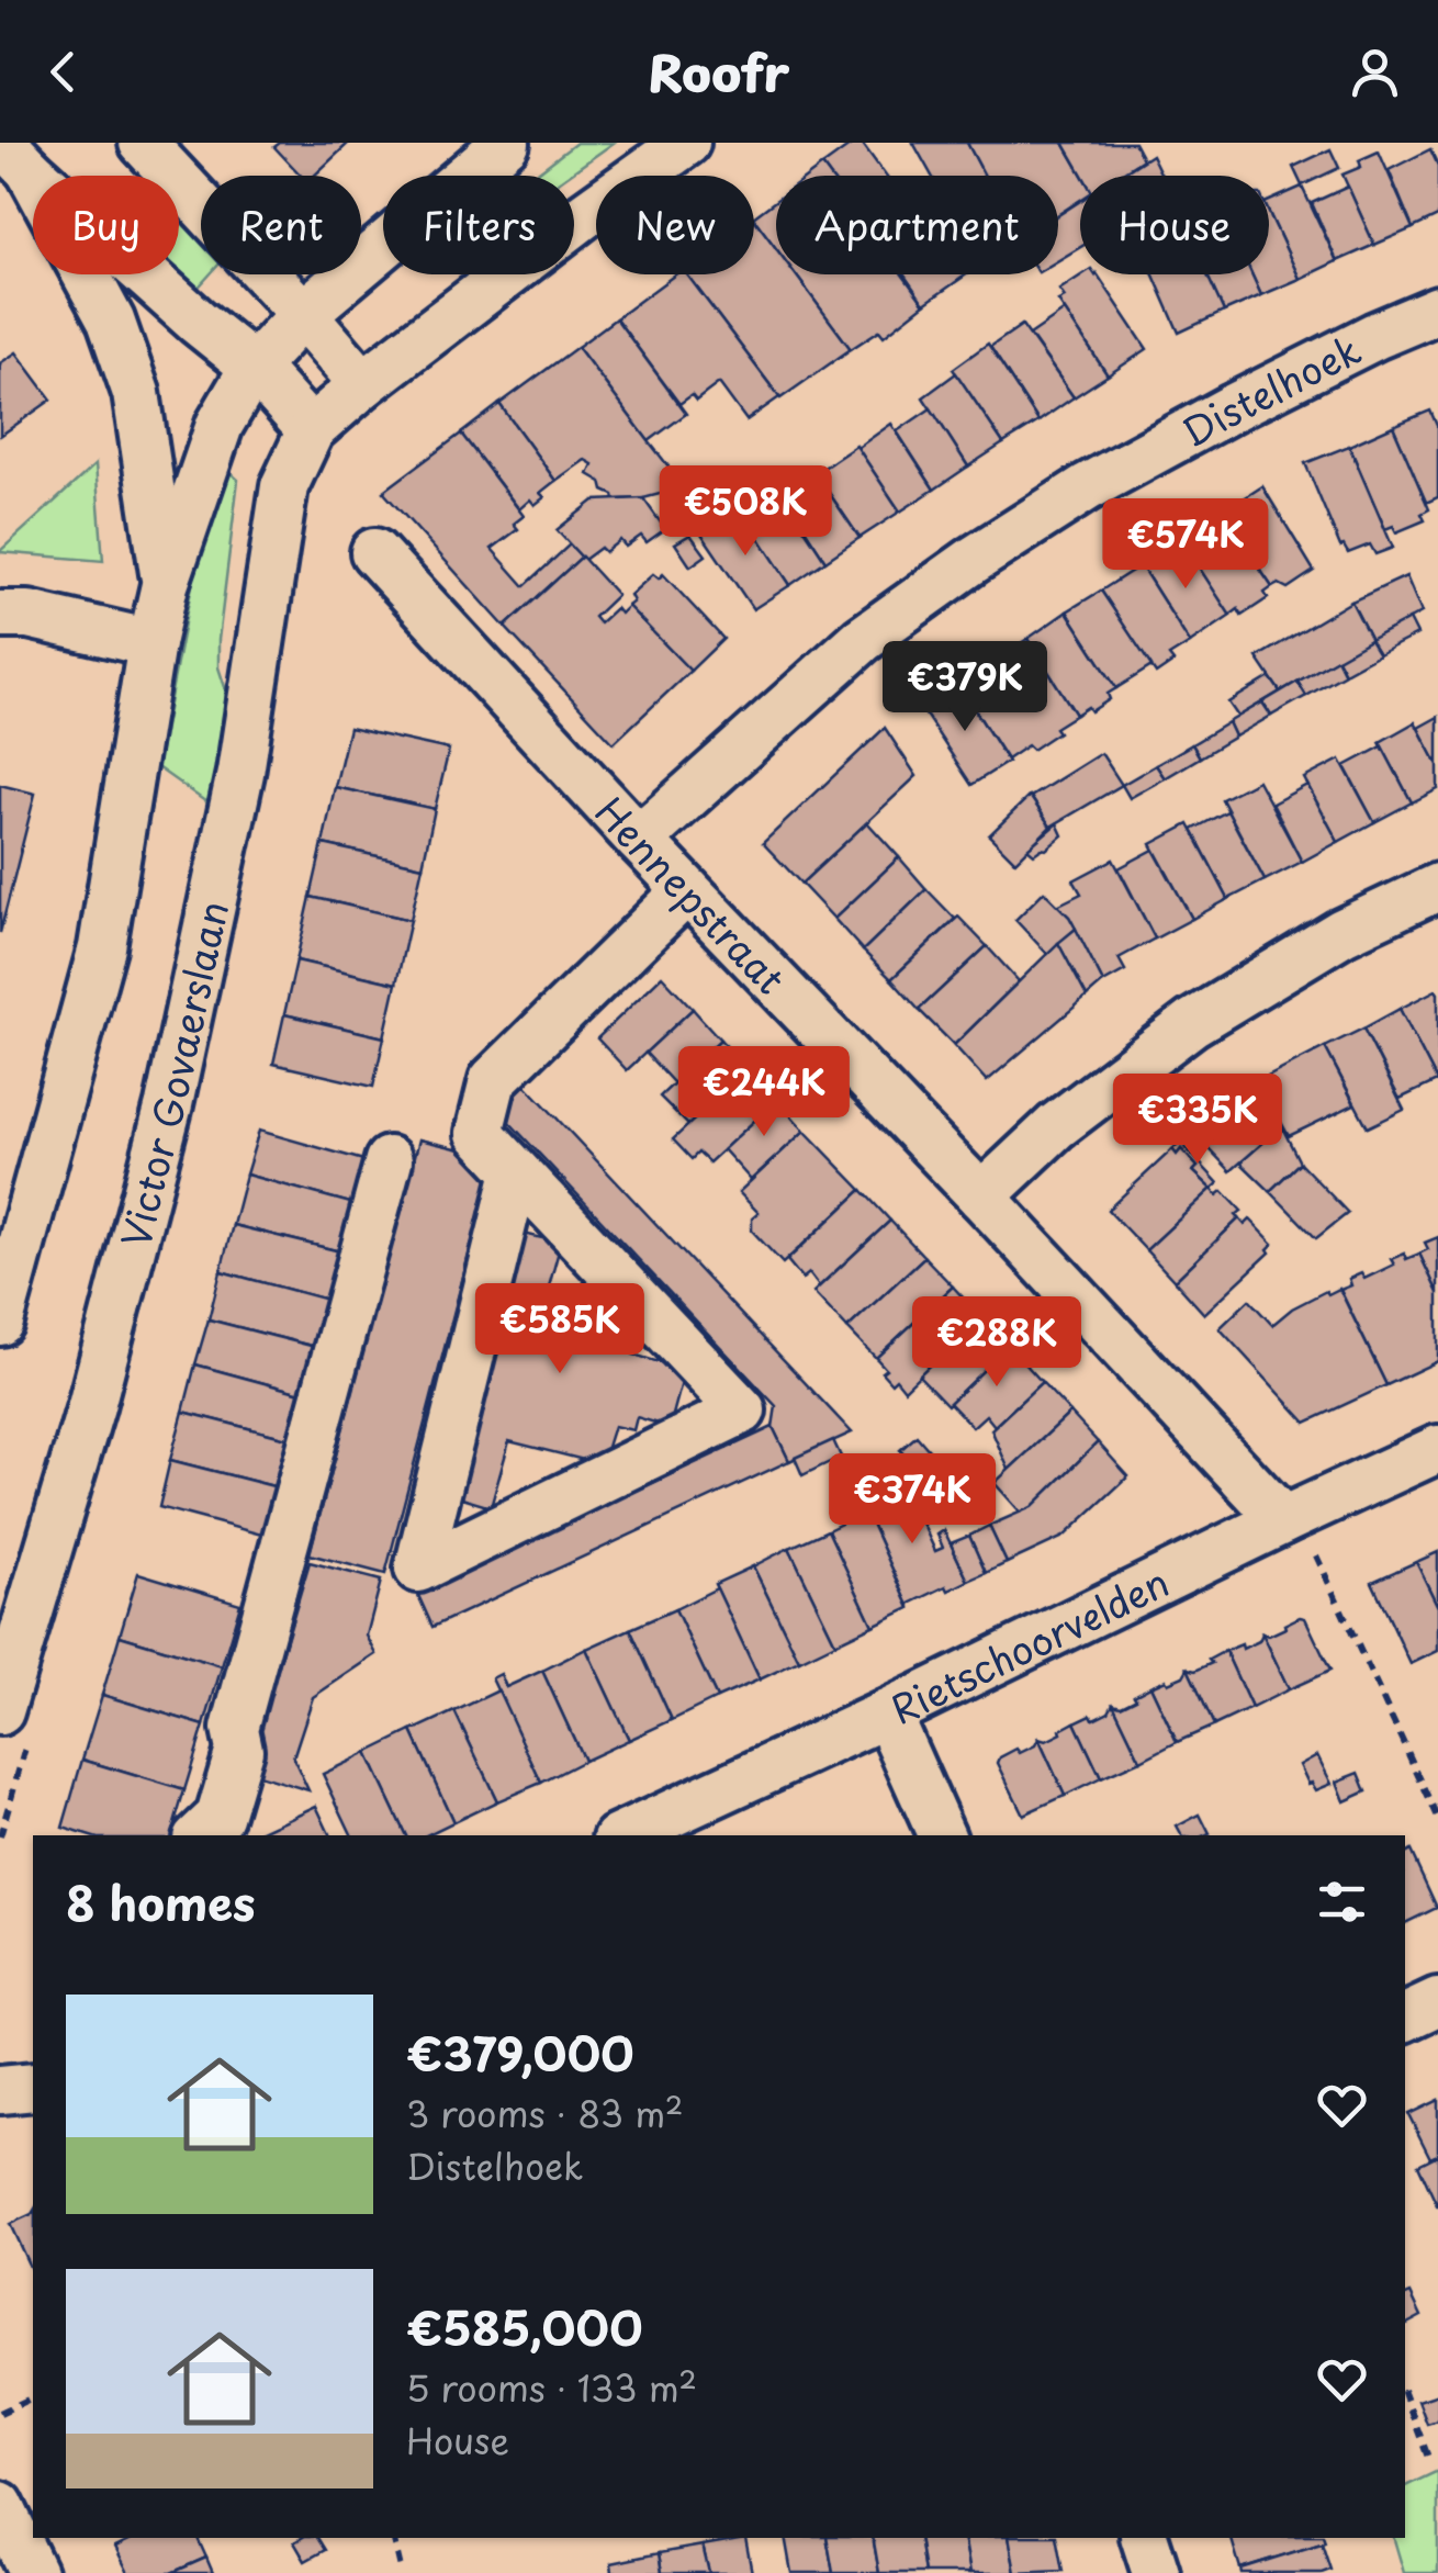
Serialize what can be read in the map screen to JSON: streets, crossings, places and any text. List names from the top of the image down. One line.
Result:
{"streets":{"street":["Distelhoek","Hennepstraat","Victor Govaerslaan","Rietschoorvelden"]},"crossings":[["Distelhoek","Hennepstraat"],["Hennepstraat","Rietschoorvelden"]],"page":{"header":"Roofr","chip":["Buy","Rent","Filters","New","Apartment","House"],"price":["€508K","€574K","€379K","€244K","€335K","€585K","€288K","€374K"],"heading":"8 homes","list":[{"name":"€379,000","note":"3 rooms · 83 m² · Distelhoek"},{"name":"€585,000","note":"5 rooms · 133 m² · House"}]}}
